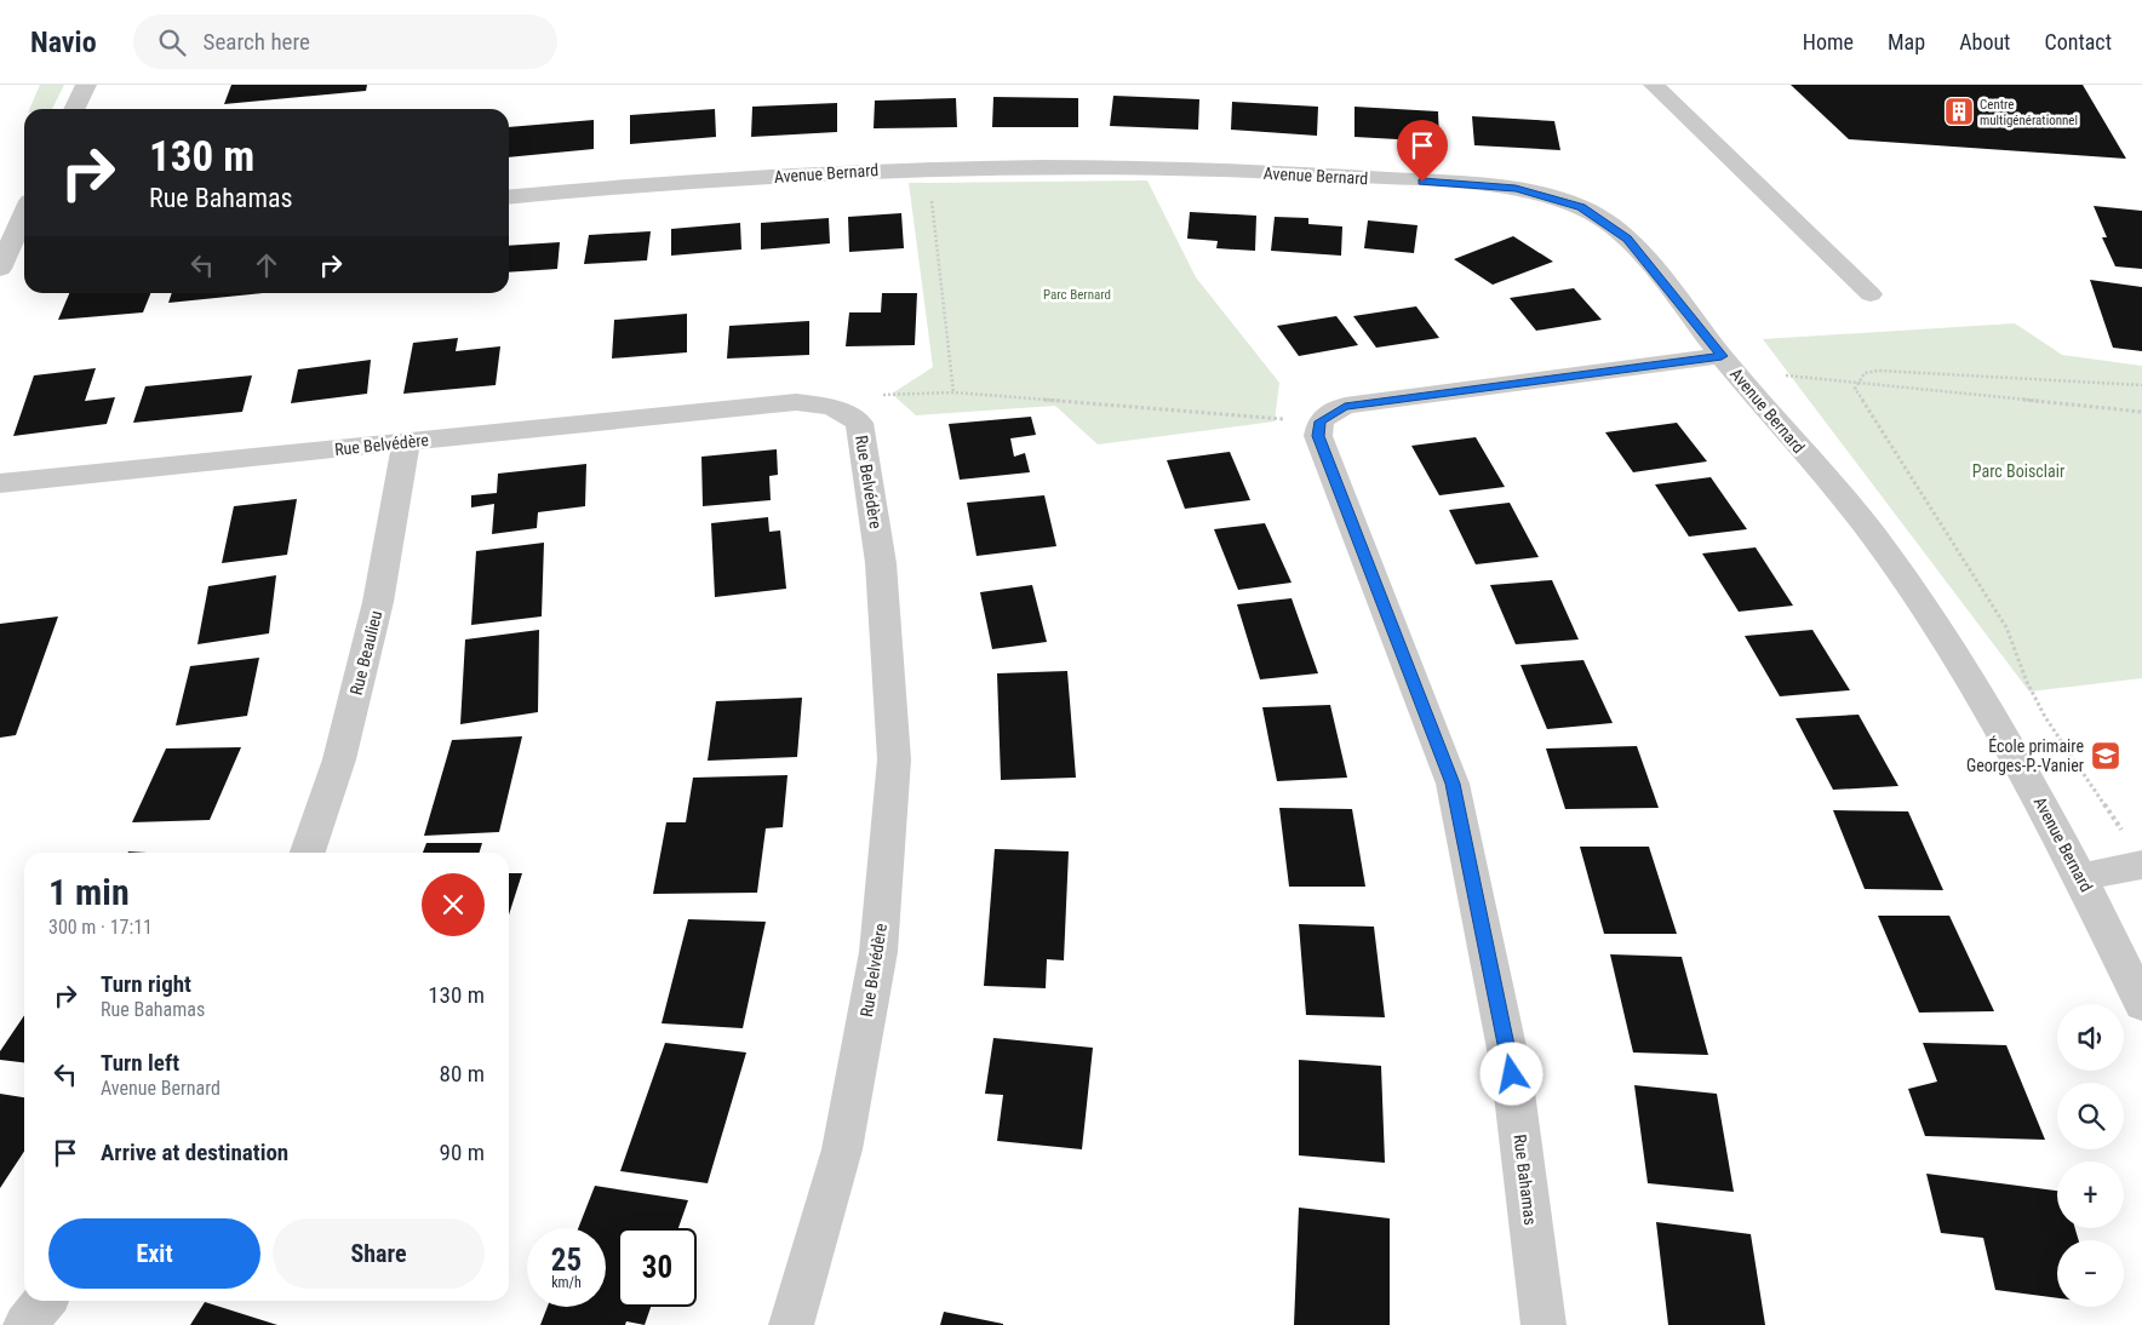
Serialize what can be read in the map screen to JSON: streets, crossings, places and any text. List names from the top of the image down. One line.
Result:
{"streets":{"street":["Avenue Bernard","Rue Belvédère","Rue Beaulieu","Rue Bahamas"]},"crossings":[["Rue Belvédère","Rue Beaulieu"]],"parks":["Parc Bernard","Parc Boisclair"],"places":{"building":["Centre multigénérationnel"],"school or university":["École primaire Georges-P.-Vanier"]},"page":{"header":"Navio","search":"Search here","nav":["Home","Map","About","Contact"],"turn":["130 m","Rue Bahamas"],"heading":["1 min","300 m · 17:11"],"list":[{"name":"Turn right","note":"Rue Bahamas","value":"130 m"},{"name":"Turn left","note":"Avenue Bernard","value":"80 m"},{"name":"Arrive at destination","value":"90 m"}],"map_buttons":["+","−"],"buttons":["Exit","Share"],"speed":"25 km/h","limit":"30"}}
